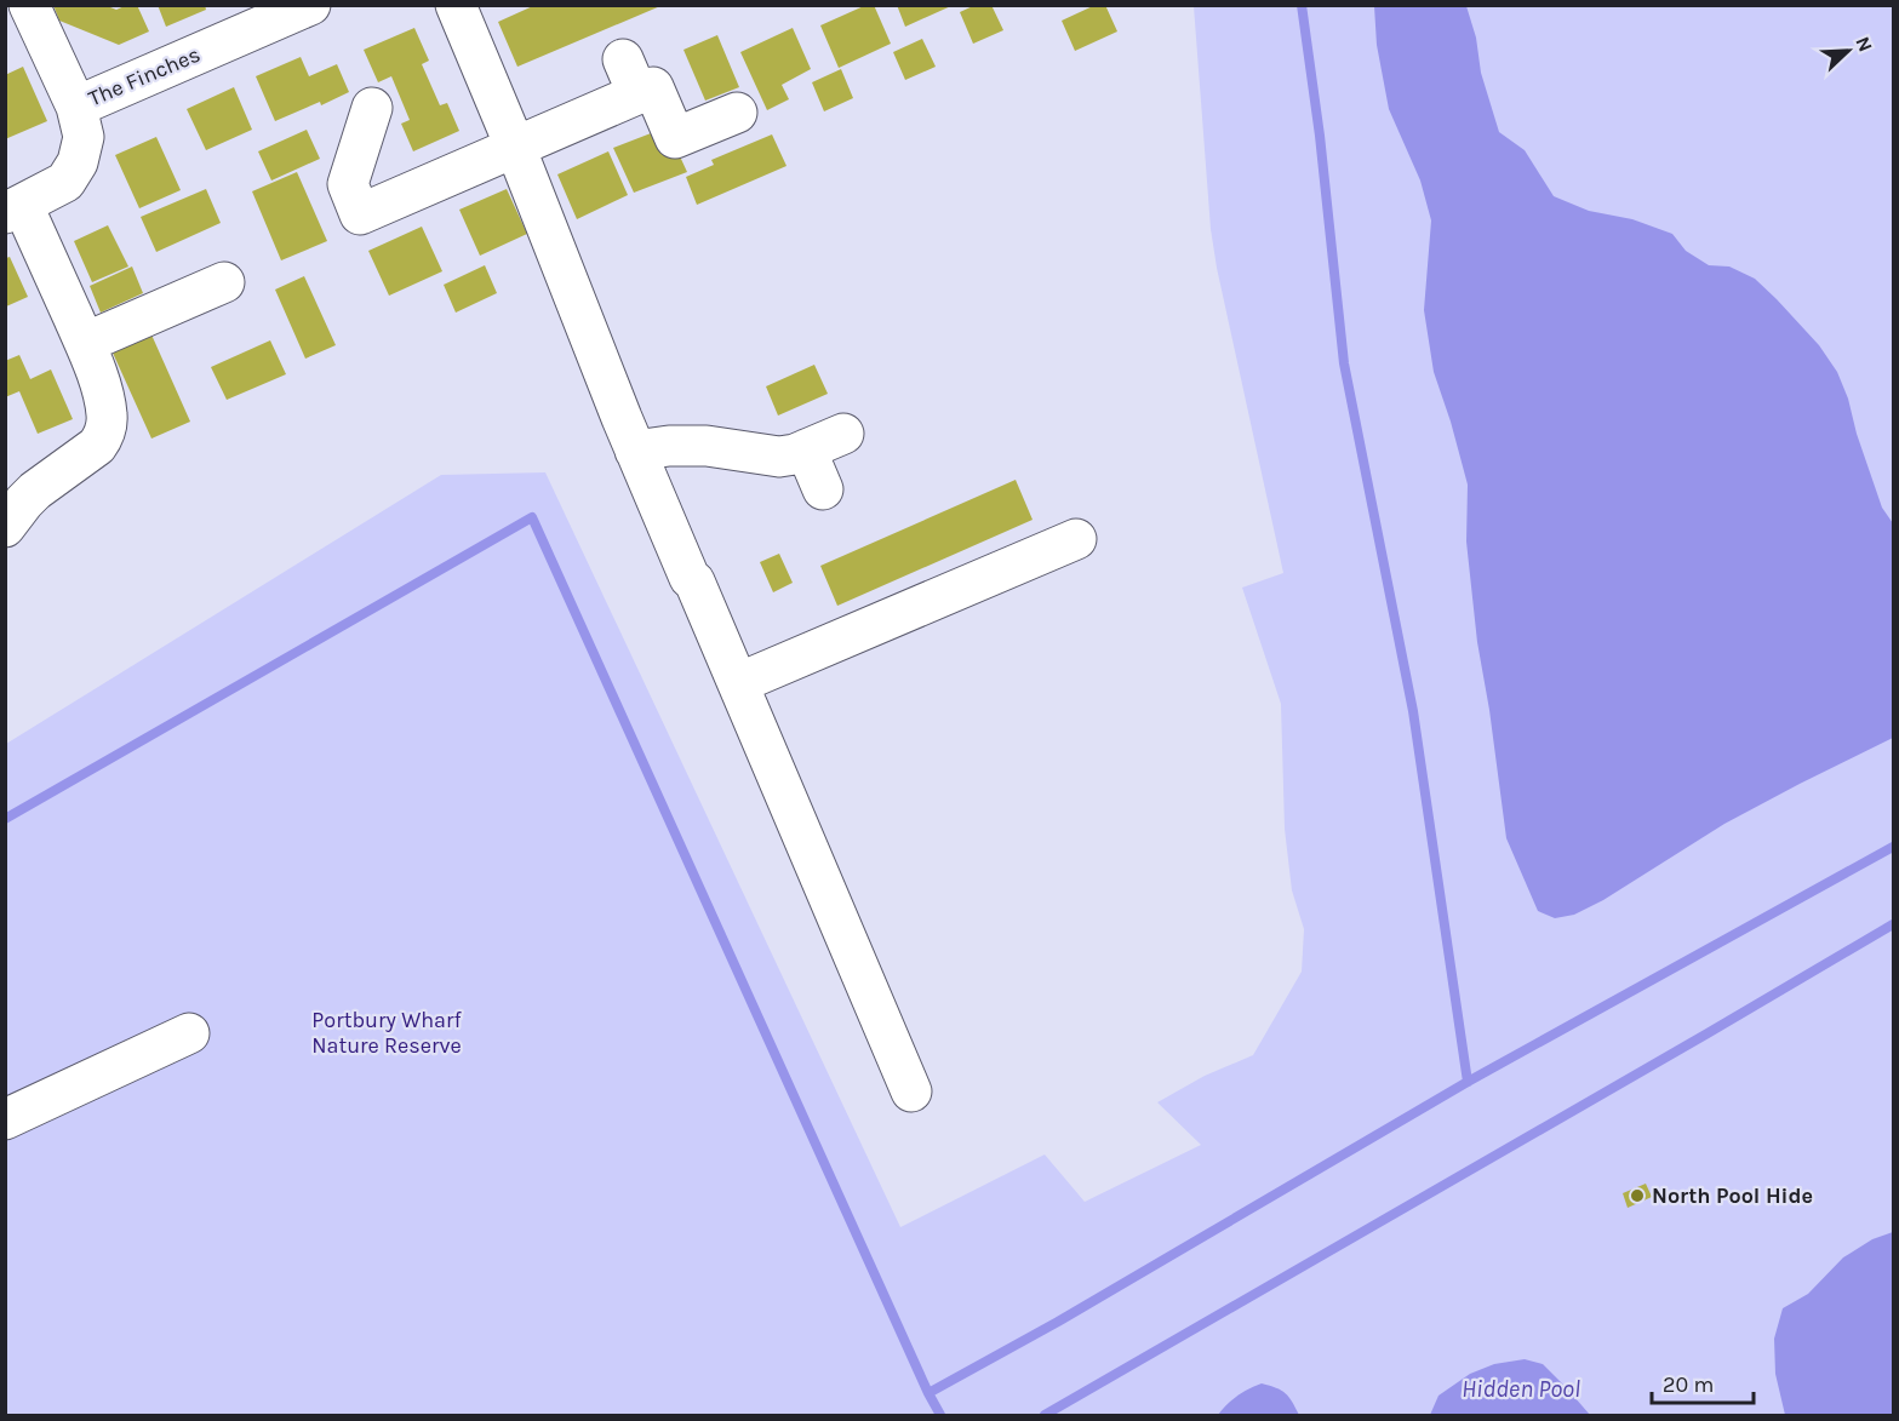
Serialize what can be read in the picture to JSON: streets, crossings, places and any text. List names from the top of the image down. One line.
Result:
{"streets":{"street":["The Finches"]},"water":["Hidden Pool"],"parks":["Portbury Wharf Nature Reserve"],"places":["North Pool Hide"],"scale_bar":"20 m","north":"top right"}
